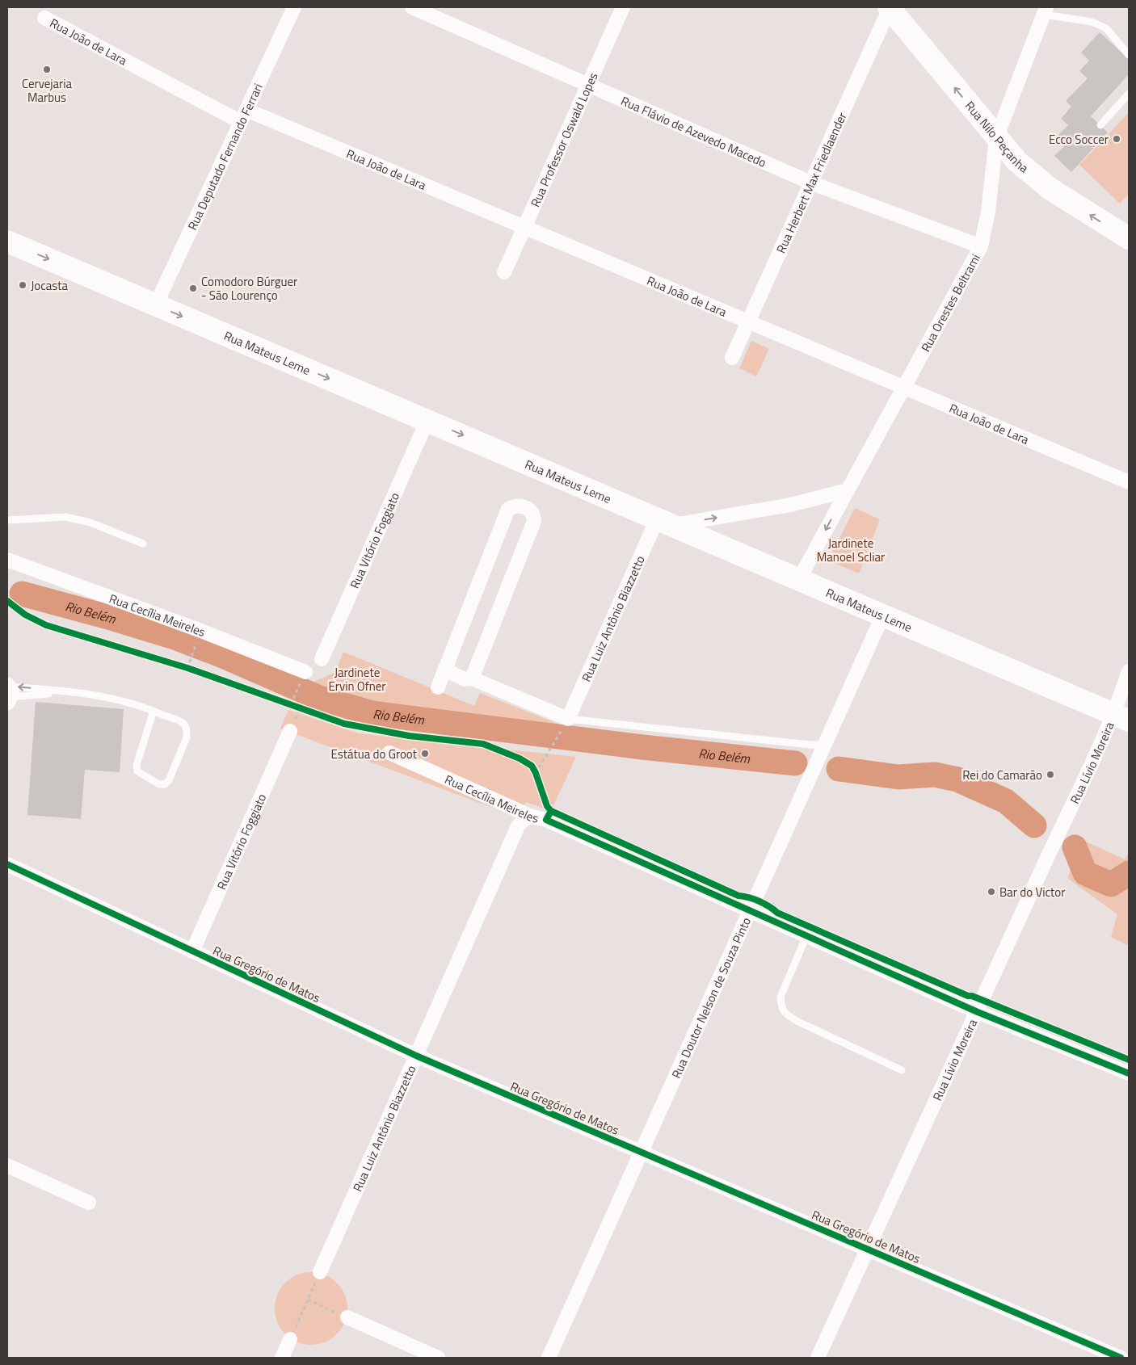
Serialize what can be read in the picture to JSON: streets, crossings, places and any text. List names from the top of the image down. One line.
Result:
{"streets":{"main road":["Rua Nilo Peçanha","Rua Mateus Leme"],"street":["Rua João de Lara","Rua Flávio de Azevedo Macedo","Rua Professor Oswald Lopes","Rua Deputado Fernando Ferrari","Rua Herbert Max Friedlaender","Rua Orestes Beltrami","Rua Vitório Foggiato","Rua Cecília Meireles","Rua Luiz Antônio Biazzetto","Rua Lívio Moreira","Rua Gregório de Matos","Rua Doutor Nelson de Souza Pinto"]},"crossings":[["Rua João de Lara","Rua Professor Oswald Lopes"],["Rua João de Lara","Rua Deputado Fernando Ferrari"],["Rua João de Lara","Rua Herbert Max Friedlaender"],["Rua João de Lara","Rua Orestes Beltrami"],["Rua Flávio de Azevedo Macedo","Rua Professor Oswald Lopes"],["Rua Flávio de Azevedo Macedo","Rua Herbert Max Friedlaender"],["Rua Flávio de Azevedo Macedo","Rua Orestes Beltrami"],["Rua Nilo Peçanha","Rua Herbert Max Friedlaender"],["Rua Nilo Peçanha","Rua Orestes Beltrami"],["Rua Deputado Fernando Ferrari","Rua Mateus Leme"],["Rua Orestes Beltrami","Rua Mateus Leme"],["Rua Mateus Leme","Rua Vitório Foggiato"],["Rua Mateus Leme","Rua Luiz Antônio Biazzetto"],["Rua Mateus Leme","Rua Lívio Moreira"],["Rua Mateus Leme","Rua Doutor Nelson de Souza Pinto"],["Rua Vitório Foggiato","Rua Gregório de Matos"],["Rua Cecília Meireles","Rua Luiz Antônio Biazzetto"],["Rua Cecília Meireles","Rua Lívio Moreira"],["Rua Cecília Meireles","Rua Doutor Nelson de Souza Pinto"],["Rua Luiz Antônio Biazzetto","Rua Gregório de Matos"],["Rua Lívio Moreira","Rua Gregório de Matos"],["Rua Gregório de Matos","Rua Doutor Nelson de Souza Pinto"]],"one_way":["Rua Nilo Peçanha","Rua Mateus Leme"],"water":["Rio Belém"],"parks":["Jardinete Manoel Scliar","Jardinete Ervin Ofner"],"places":["Cervejaria Marbus","Ecco Soccer","Jocasta","Comodoro Búrguer - São Lourenço","Estátua do Groot","Rei do Camarão","Bar do Victor"]}
